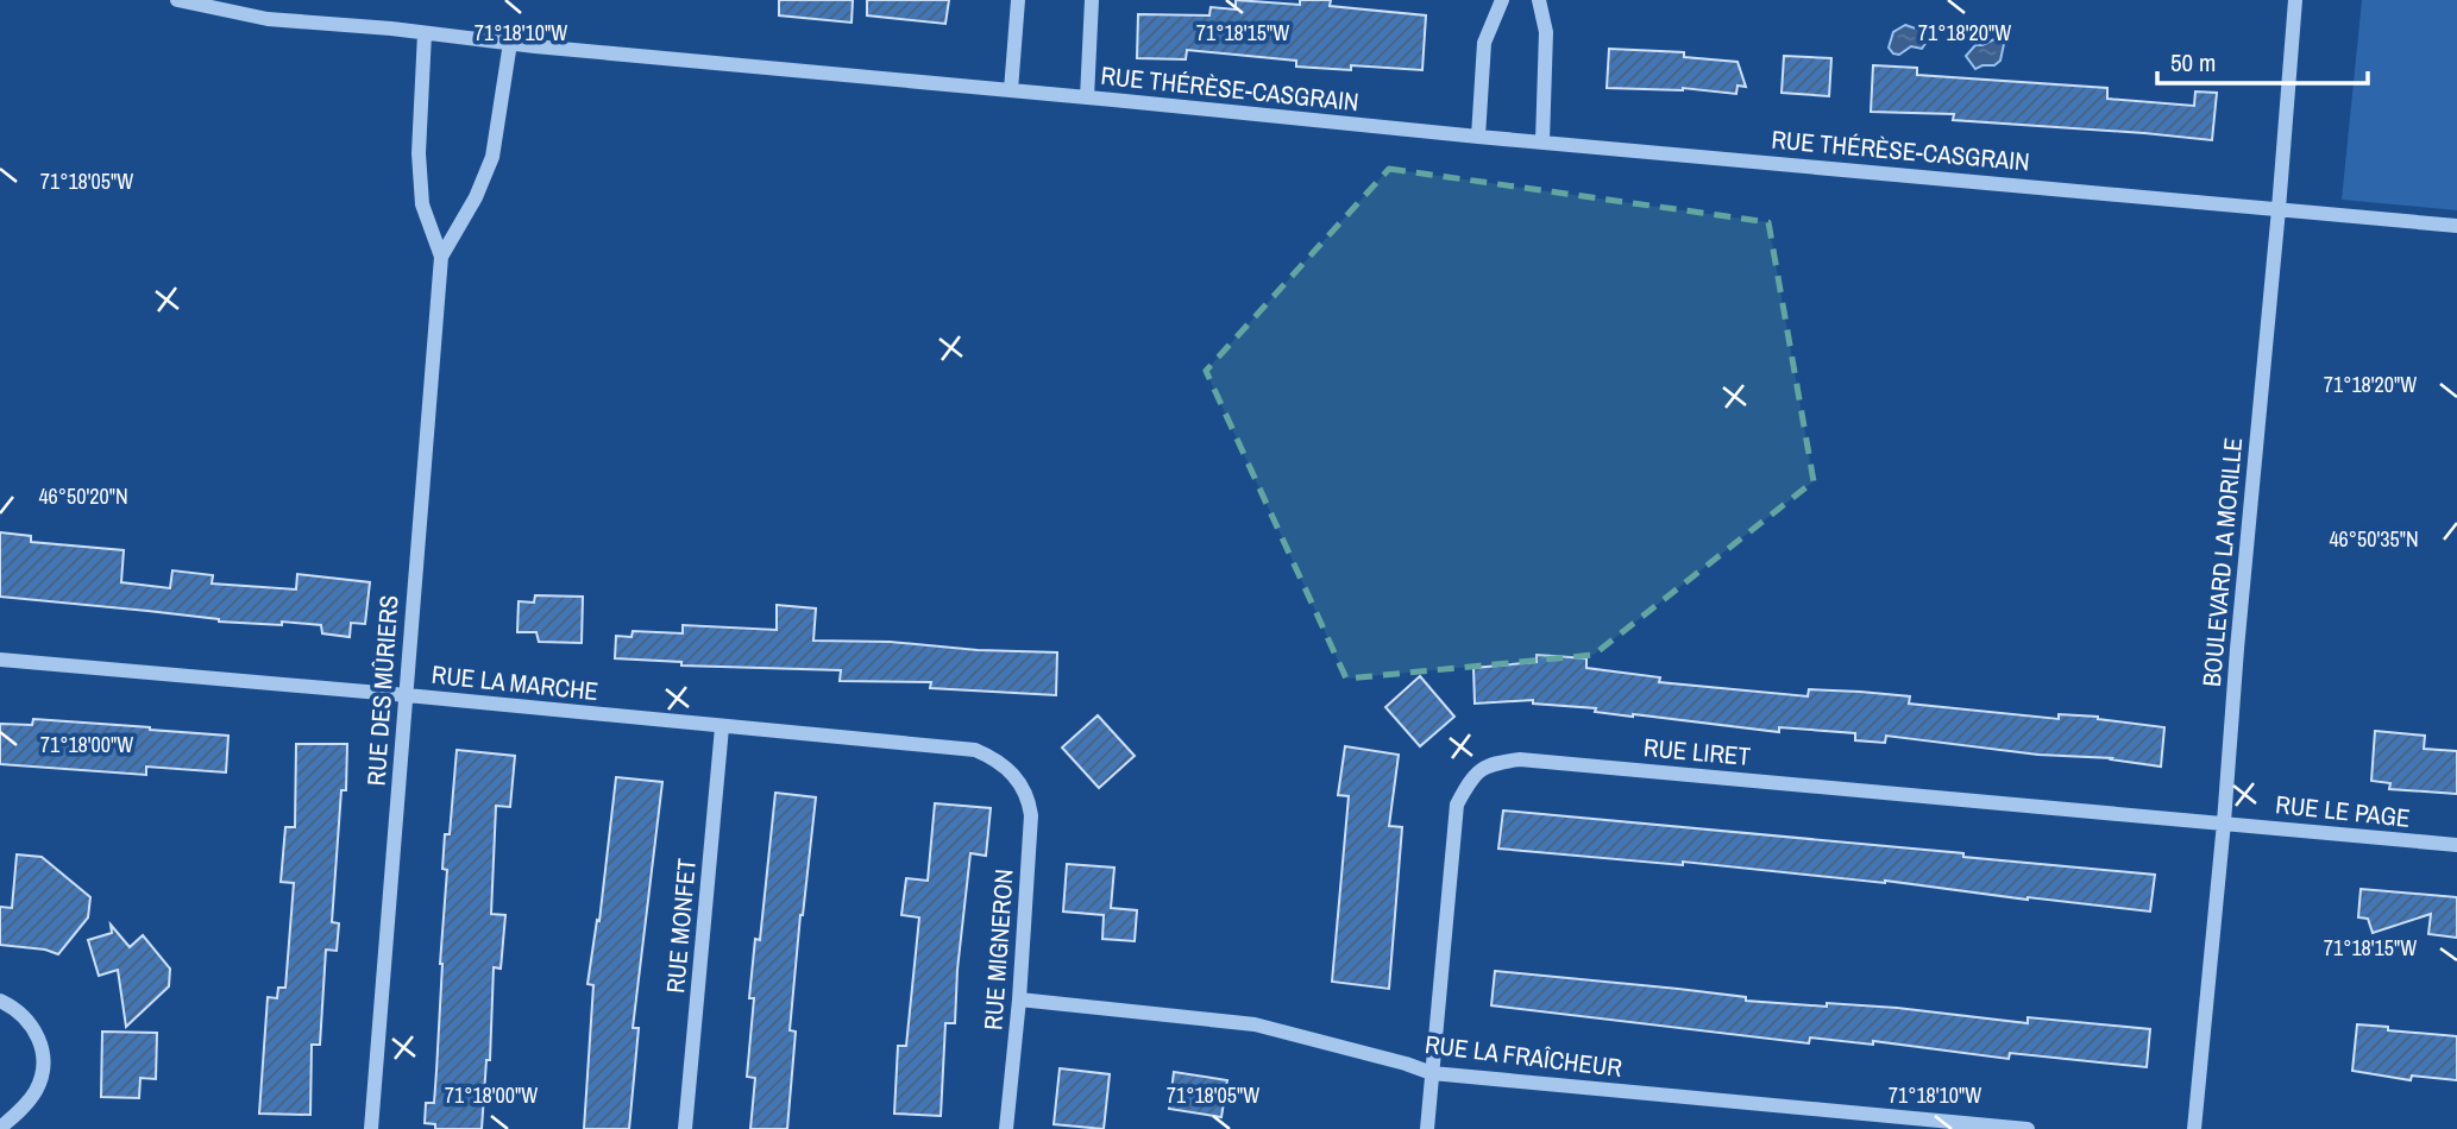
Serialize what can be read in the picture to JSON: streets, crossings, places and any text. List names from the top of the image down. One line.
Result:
{"streets":{"street":["RUE THÉRÈSE-CASGRAIN","BOULEVARD LA MORILLE","RUE LA MARCHE","RUE DES MÛRIERS","RUE LIRET","RUE LE PAGE","RUE MONFET","RUE MIGNERON","RUE LA FRAÎCHEUR"]},"crossings":[["RUE THÉRÈSE-CASGRAIN","BOULEVARD LA MORILLE"],["RUE THÉRÈSE-CASGRAIN","RUE DES MÛRIERS"],["BOULEVARD LA MORILLE","RUE LIRET"],["BOULEVARD LA MORILLE","RUE LE PAGE"],["RUE LA MARCHE","RUE DES MÛRIERS"],["RUE LA MARCHE","RUE MONFET"],["RUE LA MARCHE","RUE MIGNERON"],["RUE LIRET","RUE LE PAGE"],["RUE LIRET","RUE LA FRAÎCHEUR"],["RUE MIGNERON","RUE LA FRAÎCHEUR"]],"scale_bar":"50 m","coordinates":["71°18'10\"W","71°18'15\"W","71°18'20\"W","71°18'05\"W","46°50'20\"N","46°50'35\"N","71°18'00\"W"]}
